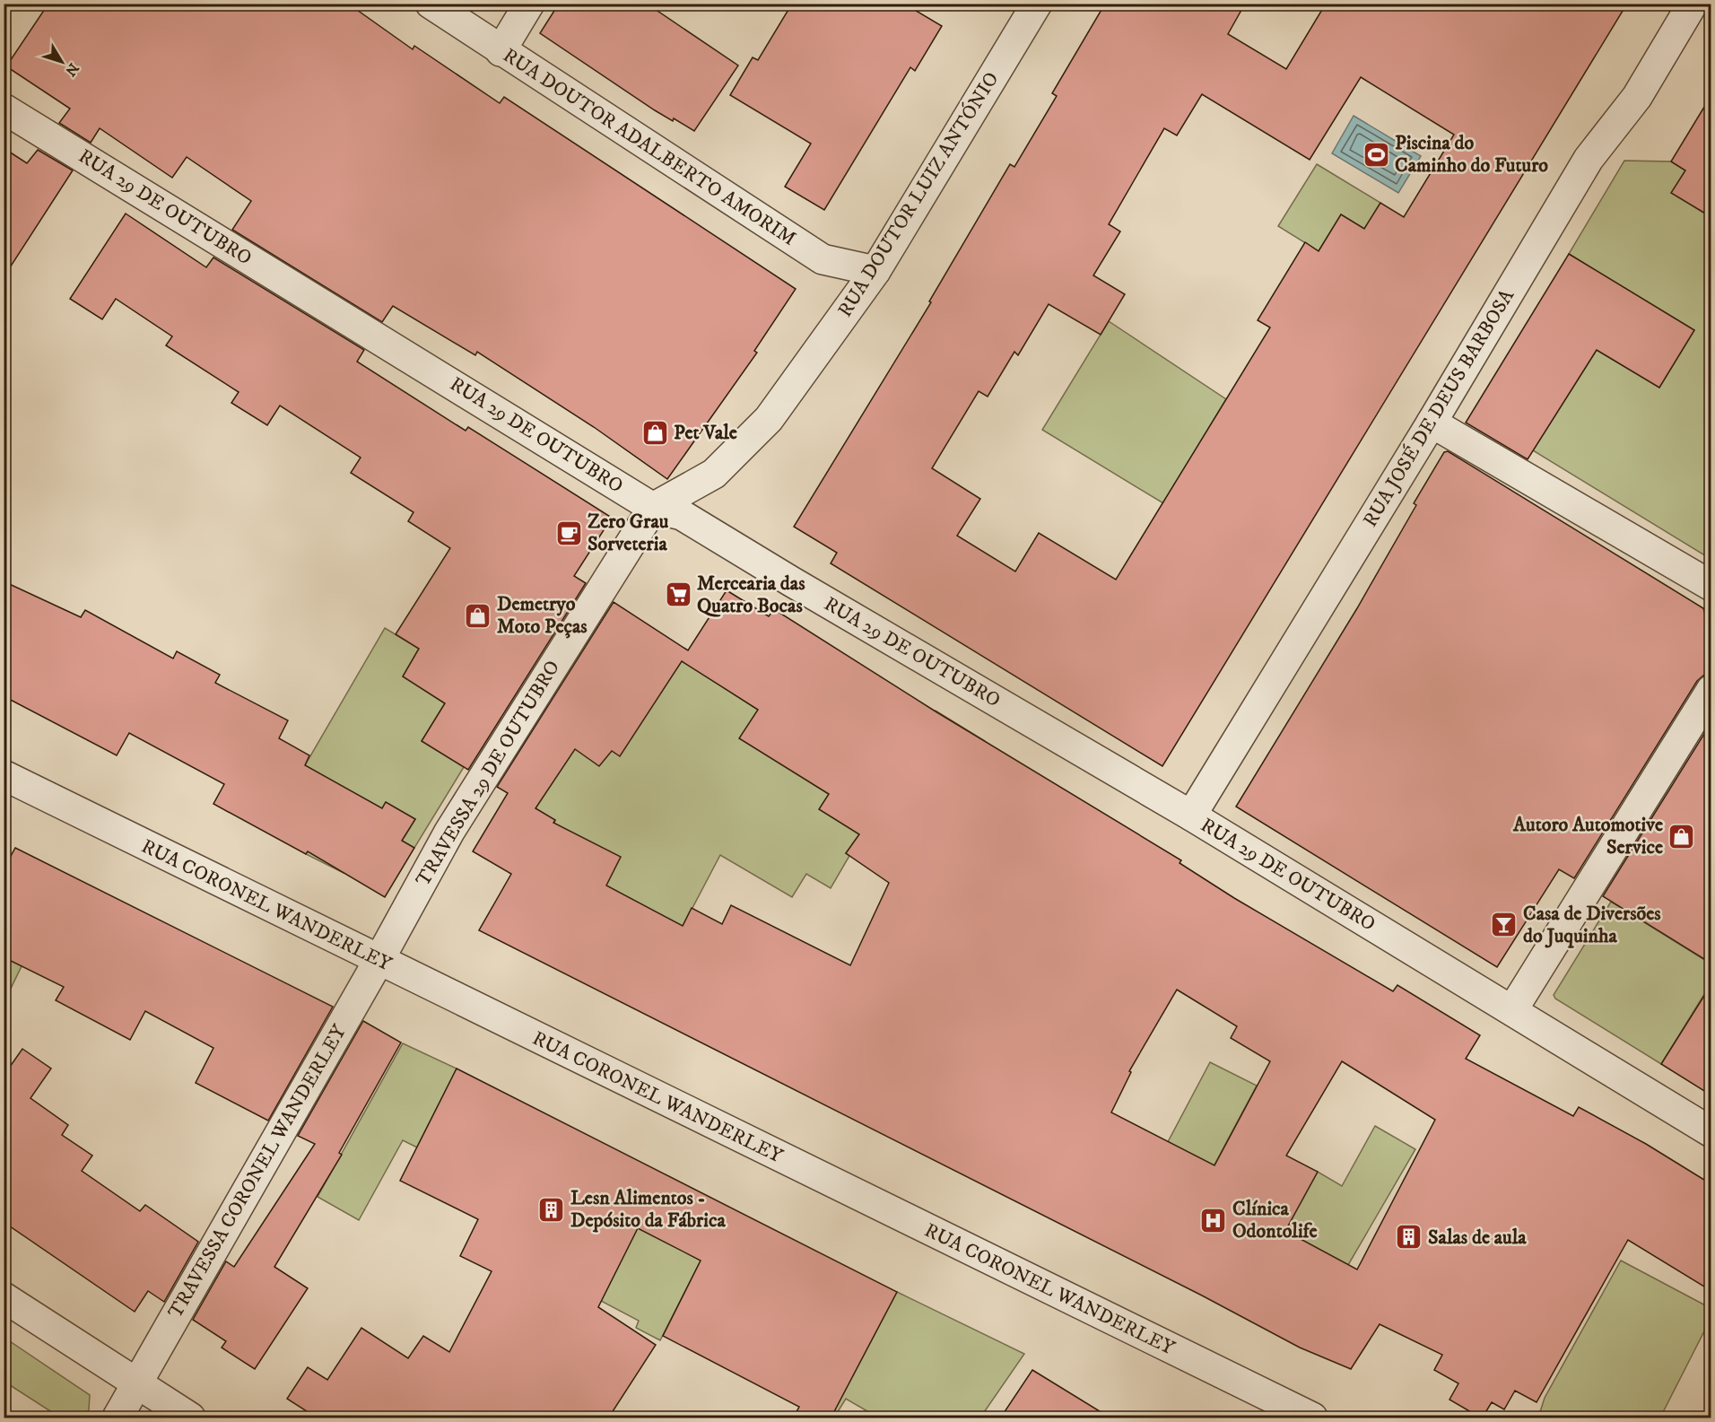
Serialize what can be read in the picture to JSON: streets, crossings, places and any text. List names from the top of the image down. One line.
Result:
{"streets":{"street":["RUA DOUTOR ADALBERTO AMORIM","RUA DOUTOR LUIZ ANTÓNIO","RUA 29 DE OUTUBRO","RUA JOSÉ DE DEUS BARBOSA","TRAVESSA 29 DE OUTUBRO","RUA CORONEL WANDERLEY","TRAVESSA CORONEL WANDERLEY"]},"crossings":[["RUA DOUTOR ADALBERTO AMORIM","RUA DOUTOR LUIZ ANTÓNIO"],["RUA DOUTOR LUIZ ANTÓNIO","RUA 29 DE OUTUBRO"],["RUA DOUTOR LUIZ ANTÓNIO","TRAVESSA 29 DE OUTUBRO"],["RUA 29 DE OUTUBRO","RUA JOSÉ DE DEUS BARBOSA"],["RUA 29 DE OUTUBRO","TRAVESSA 29 DE OUTUBRO"],["TRAVESSA 29 DE OUTUBRO","RUA CORONEL WANDERLEY"],["TRAVESSA 29 DE OUTUBRO","TRAVESSA CORONEL WANDERLEY"],["RUA CORONEL WANDERLEY","TRAVESSA CORONEL WANDERLEY"]],"places":{"sports":["Piscina do Caminho do Futuro"],"shop":["Pet Vale","Demetryo Moto Peças","Autoro Automotive Service"],"cafe":["Zero Grau Sorveteria"],"supermarket":["Mercearia das Quatro Bocas"],"bar":["Casa de Diversões do Juquinha"],"building":["Lesn Alimentos - Depósito da Fábrica","Salas de aula"],"hospital":["Clínica Odontolife"]},"north":"bottom right"}
